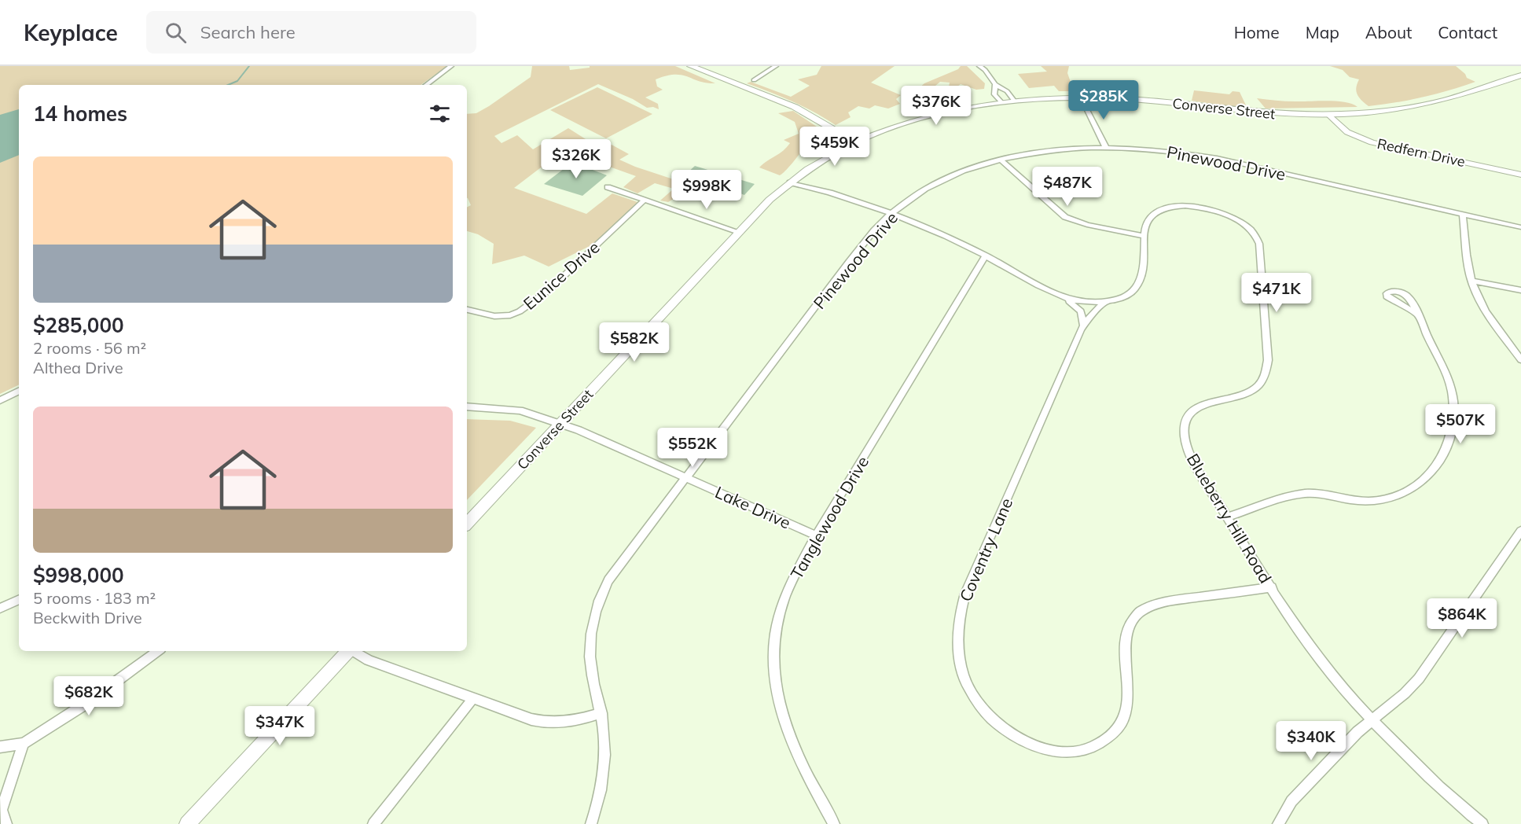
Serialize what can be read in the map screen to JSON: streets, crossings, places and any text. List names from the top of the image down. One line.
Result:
{"streets":{"main road":["Converse Street"],"street":["Redfern Drive","Pinewood Drive","Eunice Drive","Lake Drive","Tanglewood Drive","Blueberry Hill Road","Coventry Lane"]},"crossings":[["Converse Street","Redfern Drive"],["Converse Street","Lake Drive"],["Converse Street","Blueberry Hill Road"],["Pinewood Drive","Lake Drive"],["Pinewood Drive","Blueberry Hill Road"],["Lake Drive","Tanglewood Drive"],["Tanglewood Drive","Blueberry Hill Road"],["Blueberry Hill Road","Coventry Lane"]],"page":{"header":"Keyplace","search":"Search here","nav":["Home","Map","About","Contact"],"price":["$285K","$376K","$459K","$326K","$487K","$998K","$471K","$582K","$507K","$552K","$864K","$682K","$347K","$340K"],"heading":"14 homes","list":[{"name":"$285,000","note":"2 rooms · 56 m² · Althea Drive"},{"name":"$998,000","note":"5 rooms · 183 m² · Beckwith Drive"}]}}
